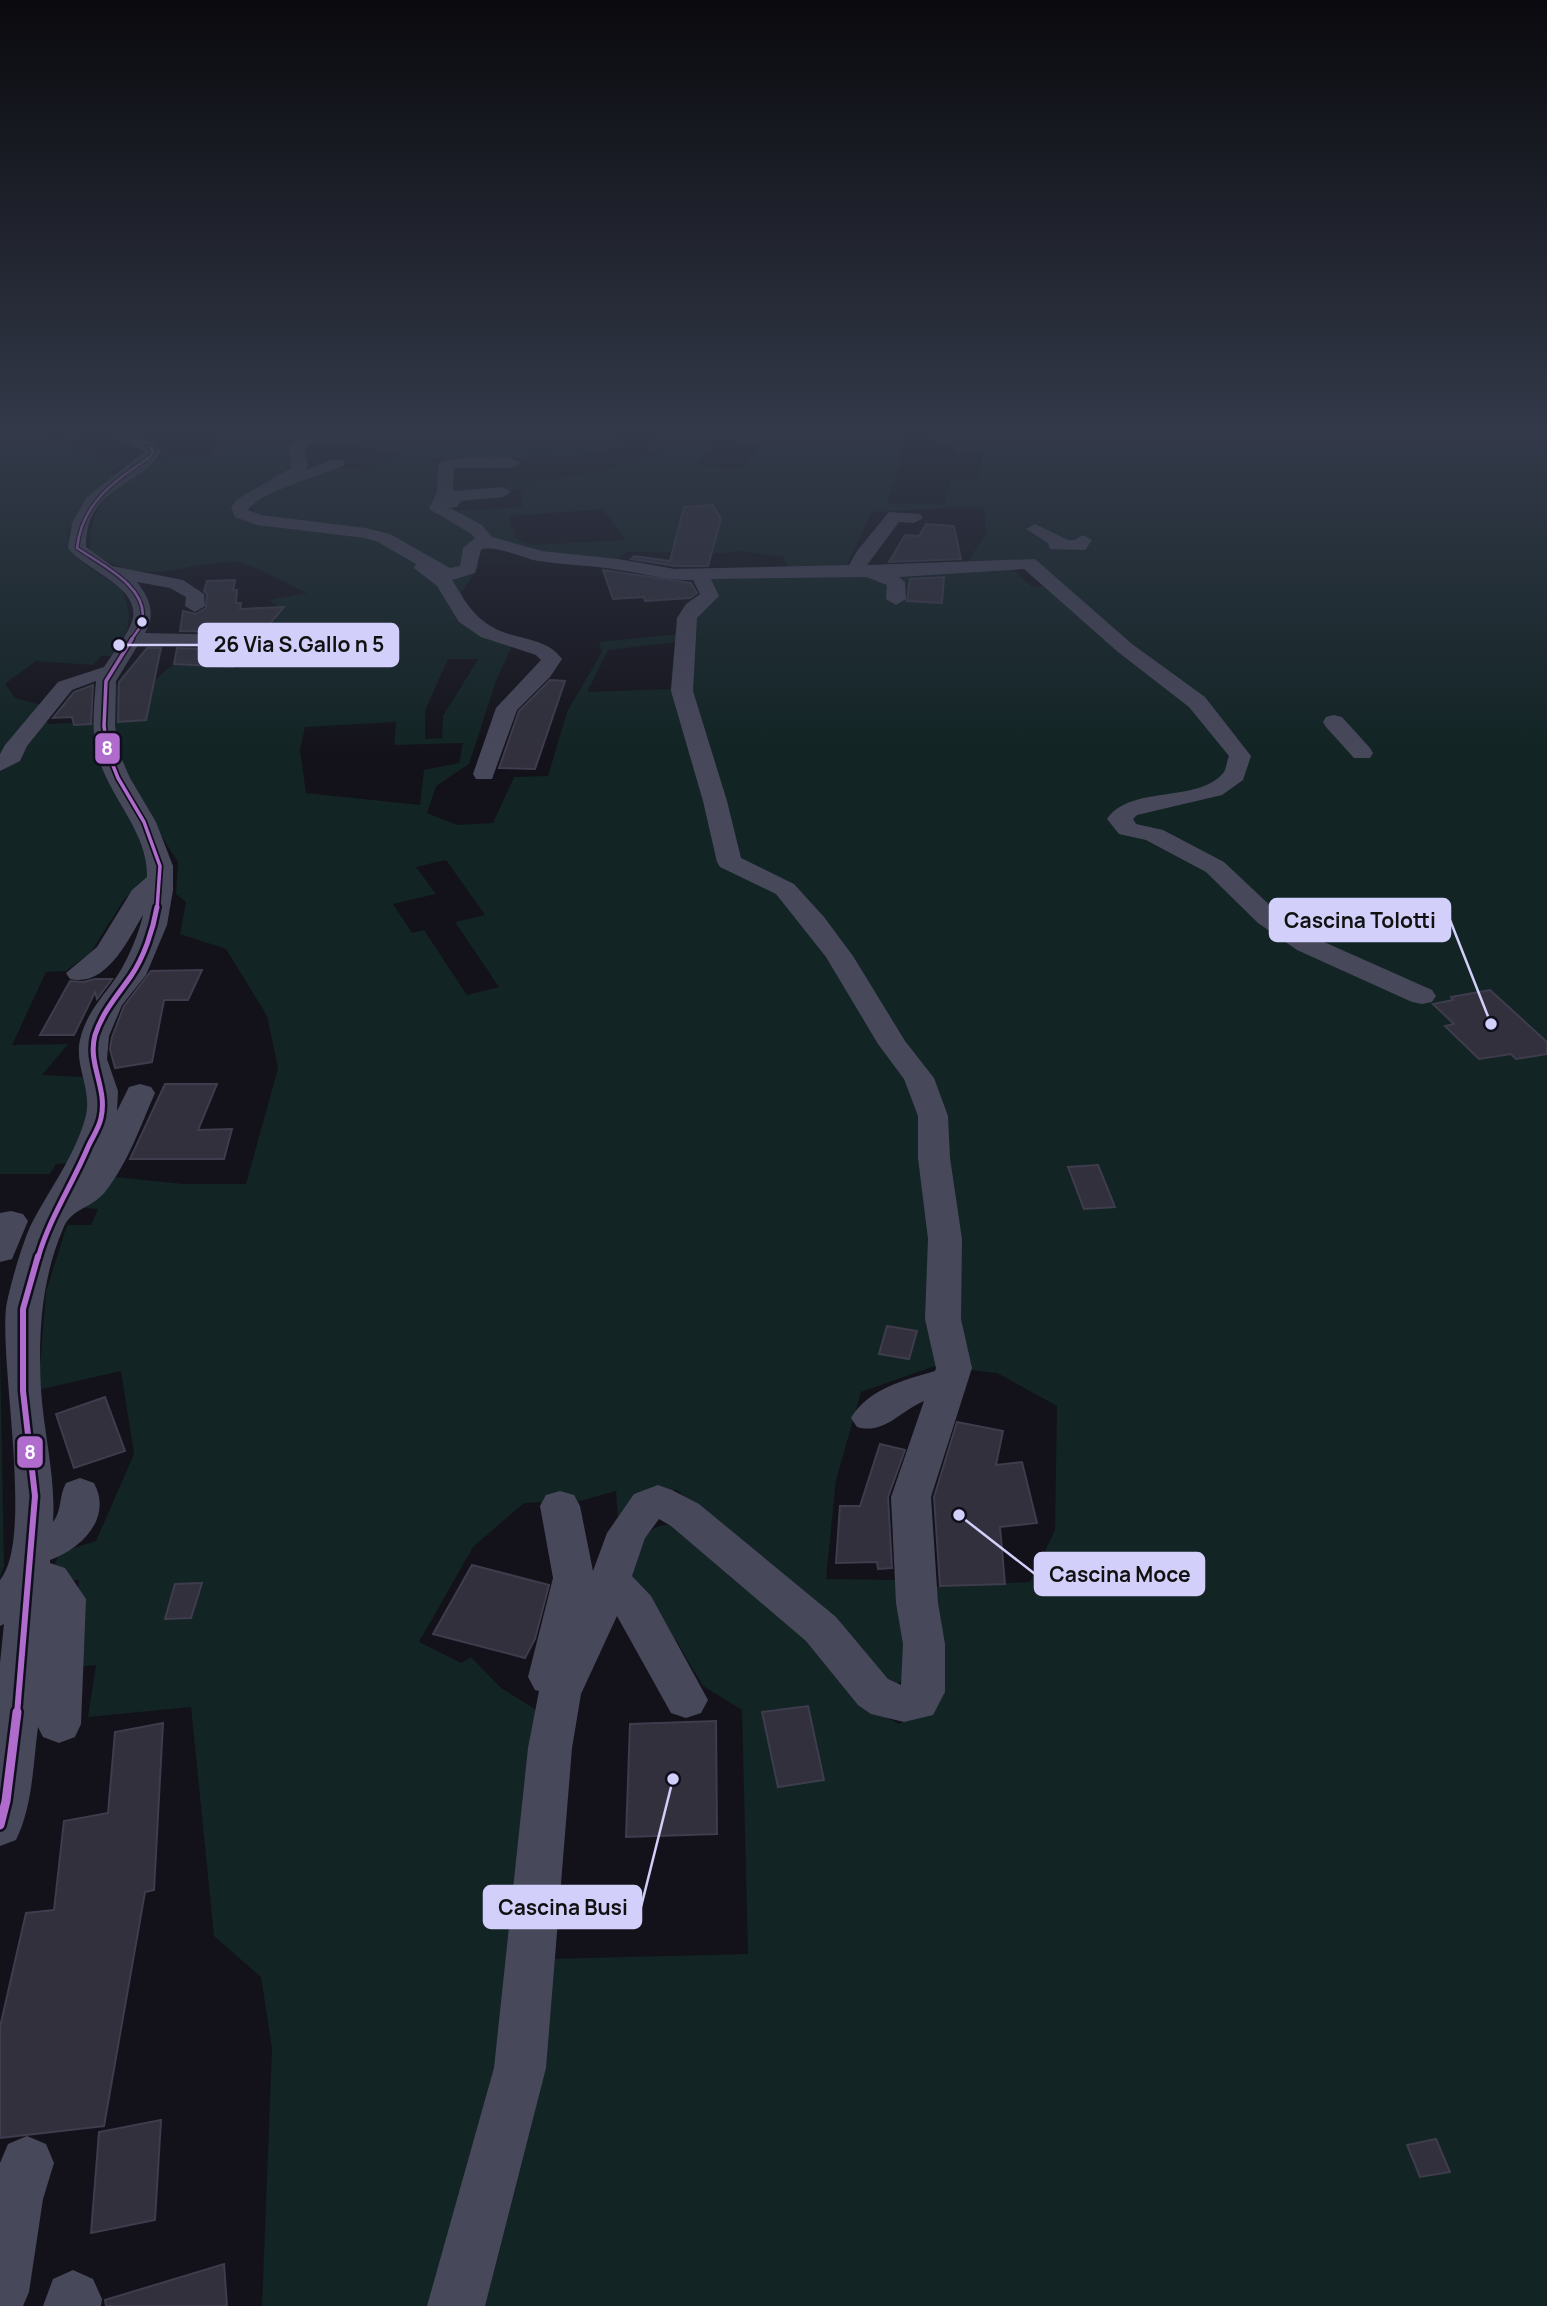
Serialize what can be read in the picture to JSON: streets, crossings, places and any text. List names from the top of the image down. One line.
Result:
{"places":["26 Via S.Gallo n 5","Cascina Tolotti","Cascina Moce","Cascina Busi"],"lines":["transit line 8"]}
